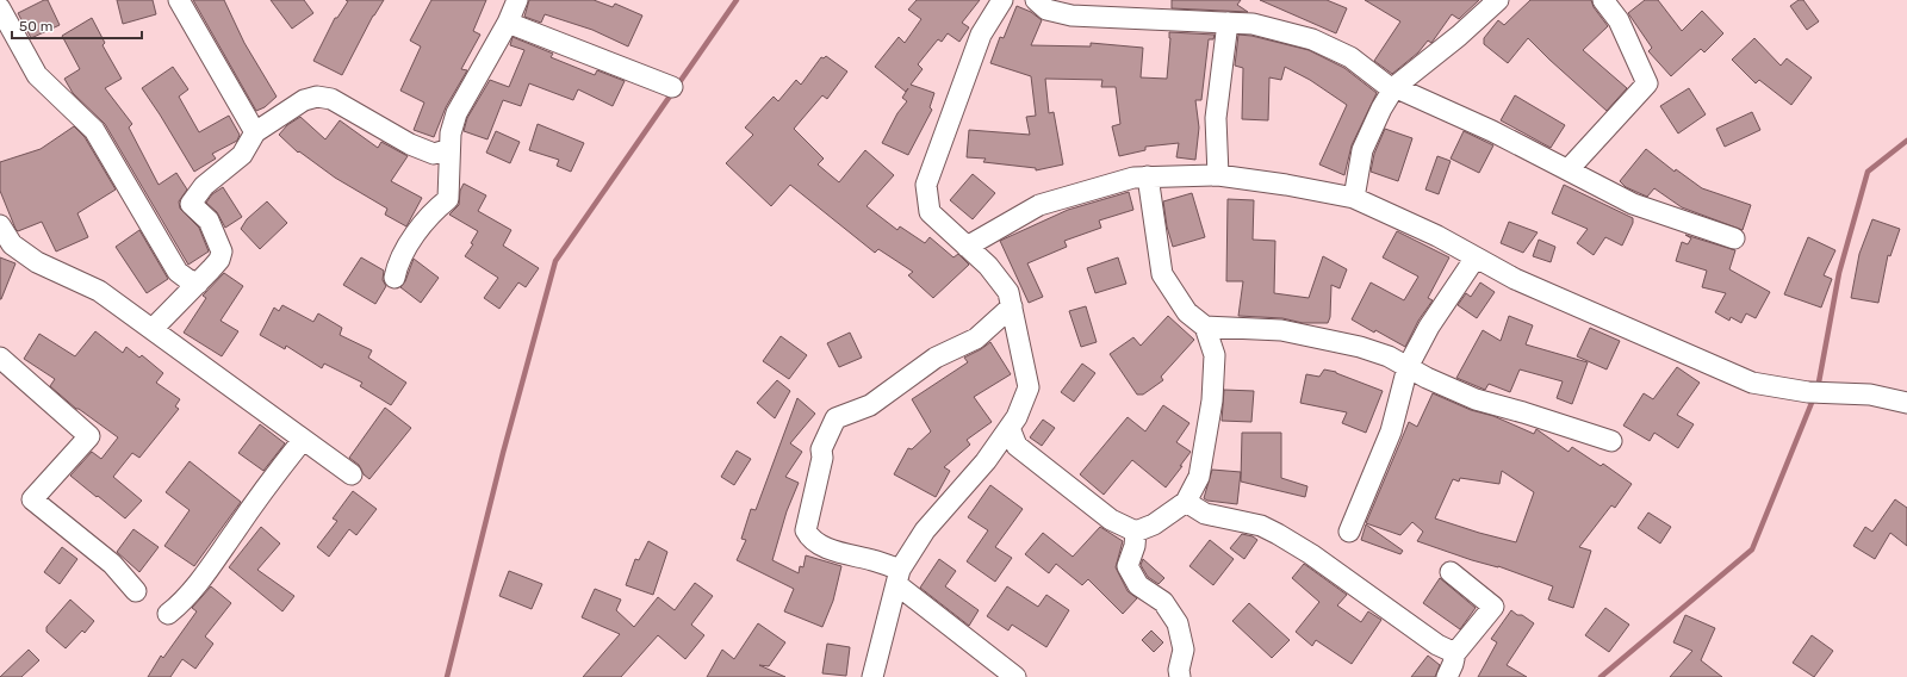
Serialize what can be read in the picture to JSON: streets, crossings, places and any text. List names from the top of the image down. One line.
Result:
{"scale_bar":"50 m"}
